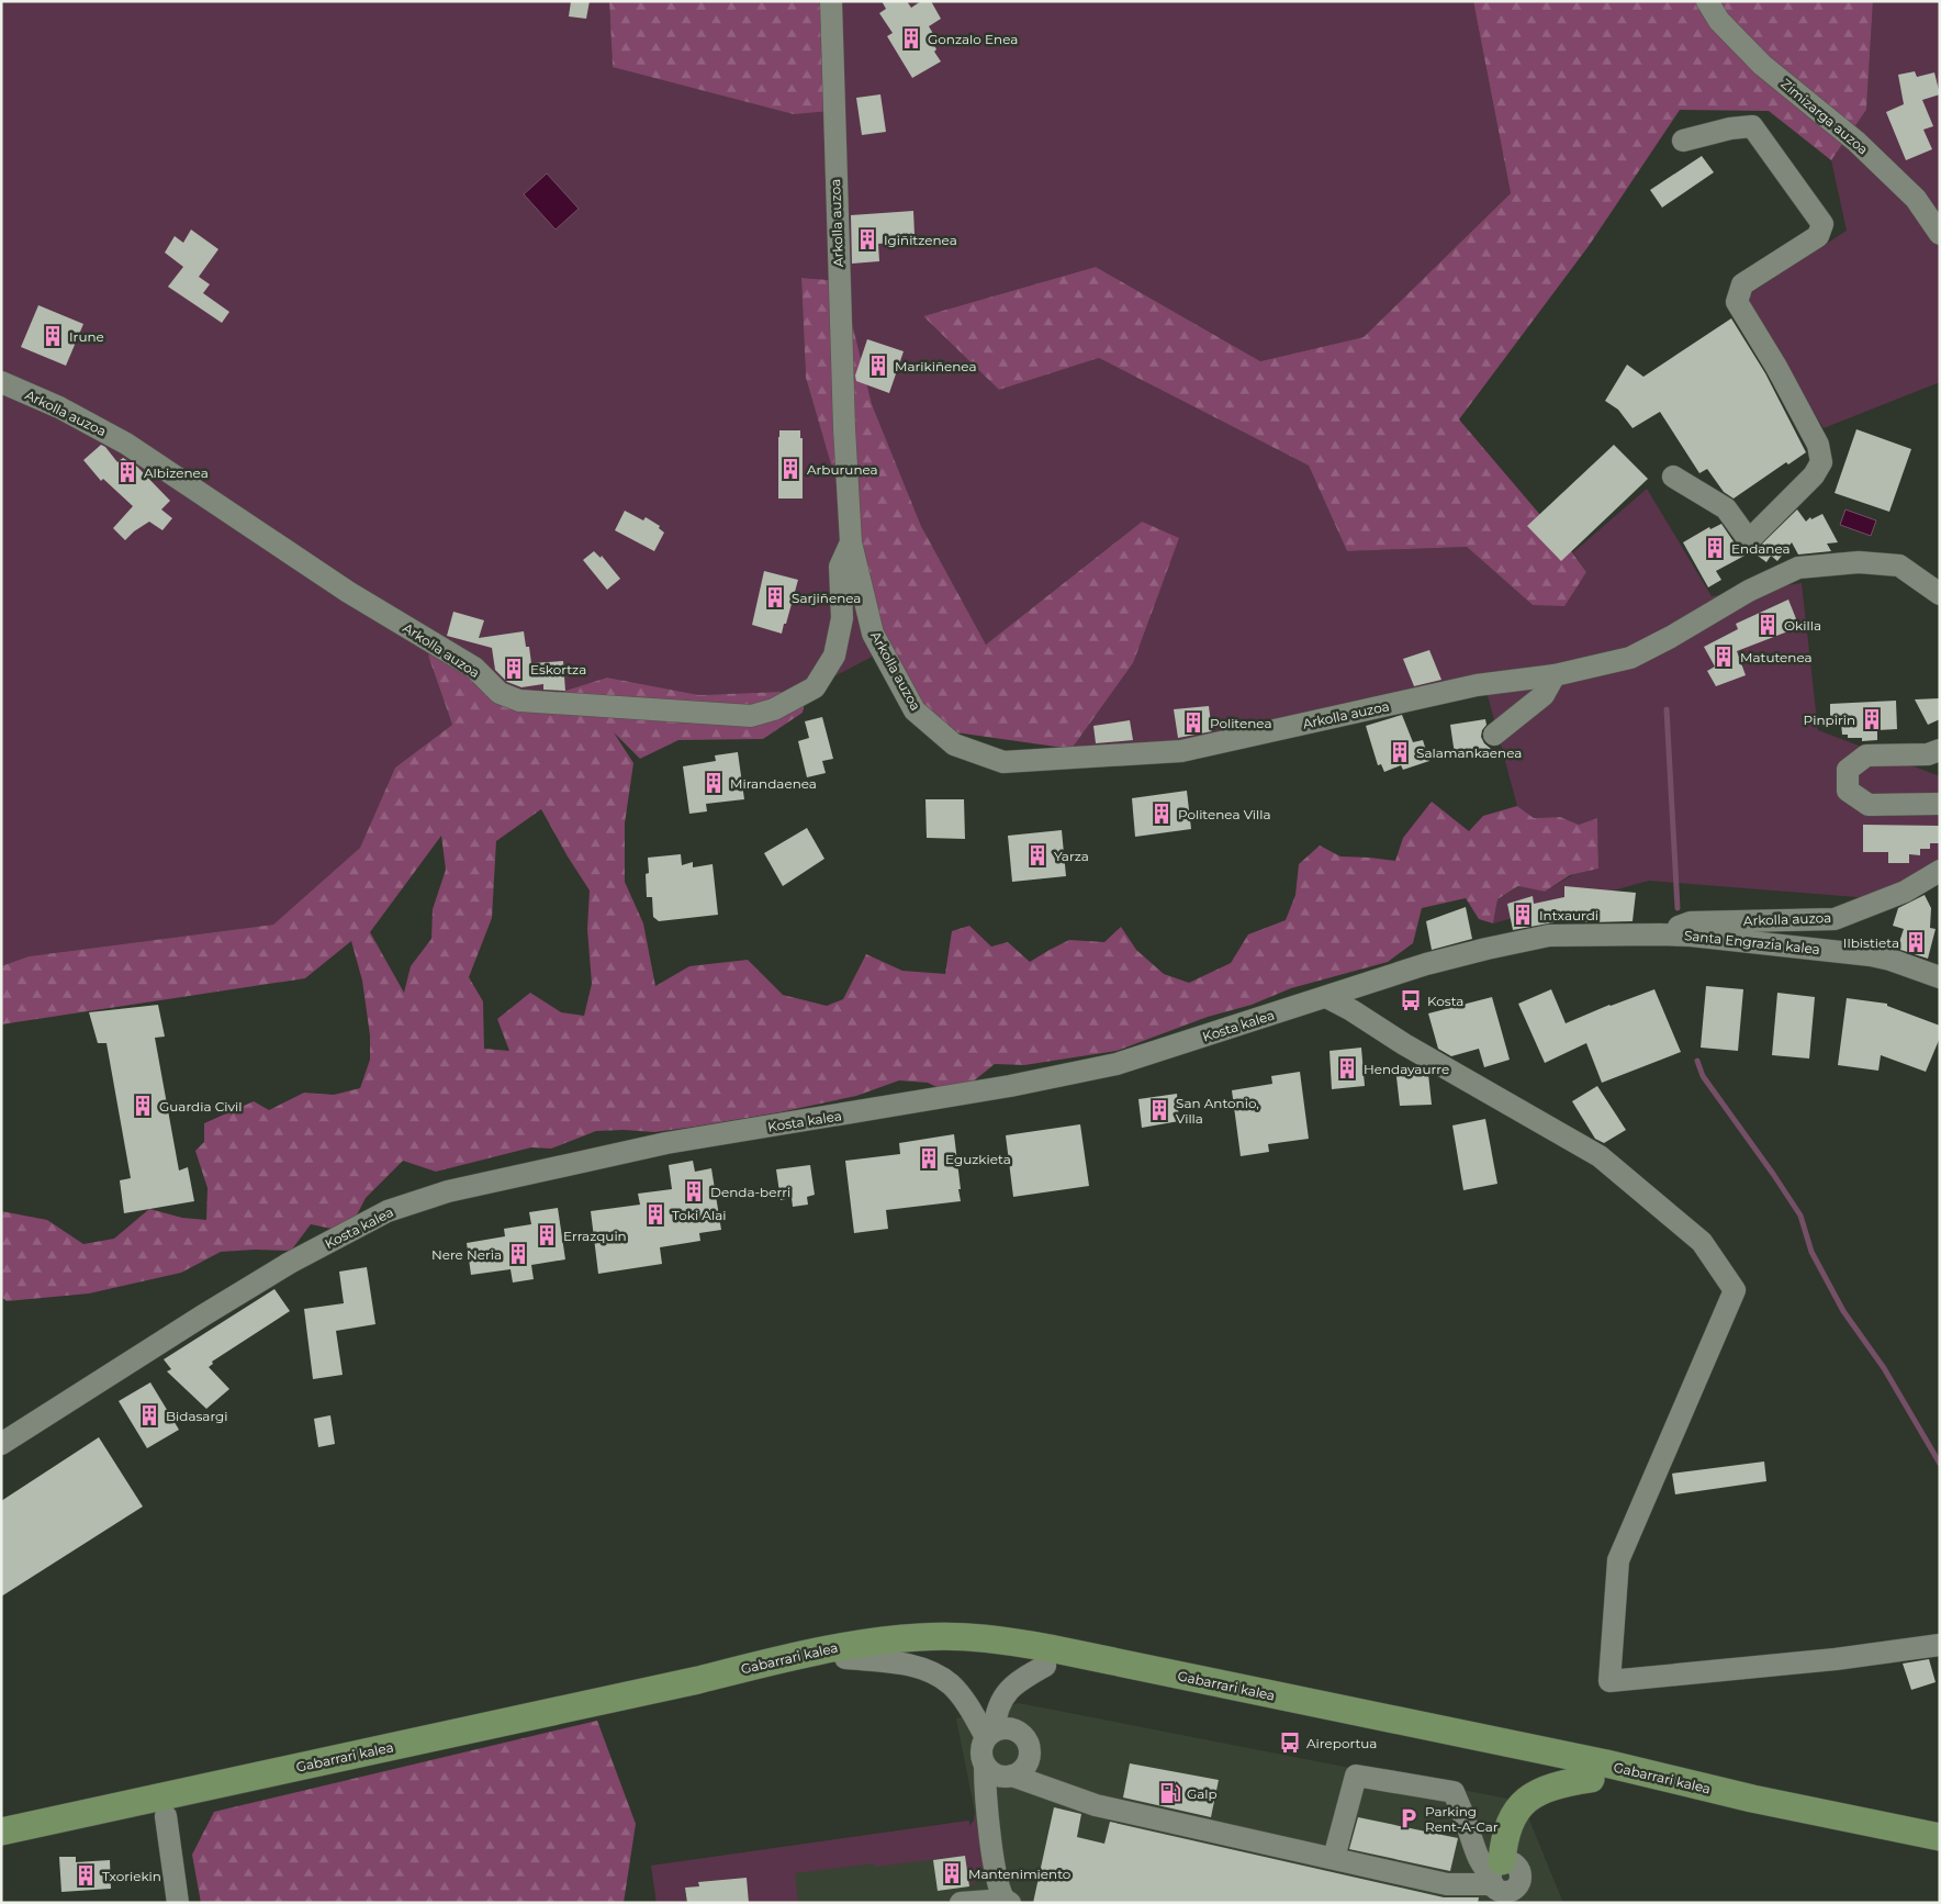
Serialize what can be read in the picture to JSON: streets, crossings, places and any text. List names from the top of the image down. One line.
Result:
{"streets":{"main road":["Gabarrari kalea"],"street":["Zimizarga auzoa","Arkolla auzoa","Santa Engrazia kalea","Kosta kalea"]},"crossings":[["Arkolla auzoa","Santa Engrazia kalea"],["Arkolla auzoa","Kosta kalea"],["Santa Engrazia kalea","Kosta kalea"]],"places":{"building":["Gonzalo Enea","Igiñitzenea","Irune","Marikiñenea","Arburunea","Albizenea","Endanea","Sarjiñenea","Okilla","Matutenea","Eskortza","Pinpirin","Politenea","Salamankaenea","Mirandaenea","Politenea Villa","Yarza","Intxaurdi","Ilbistieta","Hendayaurre","Guardia Civil","San Antonio, Villa","Eguzkieta","Denda-berri","Toki Alai","Errazquin","Nere Neria","Bidasargi","Mantenimiento","Txoriekin"],"bus stop":["Kosta","Aireportua"],"fuel station":["Galp"],"parking":["Parking Rent-A-Car"]}}
